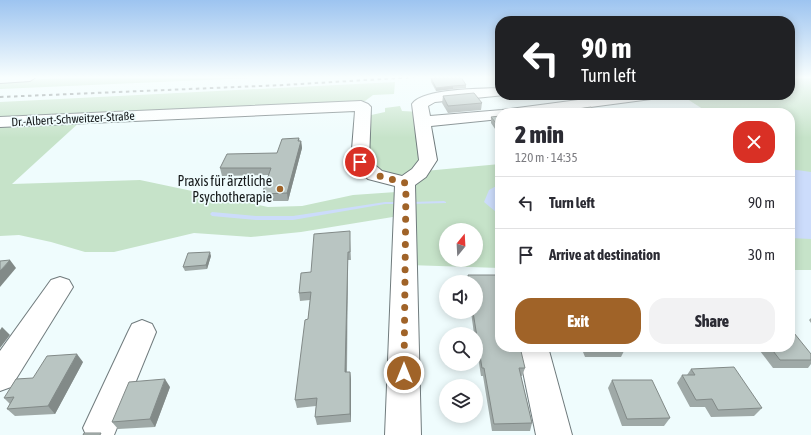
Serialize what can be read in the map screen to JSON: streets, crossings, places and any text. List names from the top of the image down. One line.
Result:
{"streets":{"street":["Dr.-Albert-Schweitzer-Straße"]},"places":["Praxis für ärztliche Psychotherapie"],"north":"top","page":{"turn":["90 m","Turn left"],"heading":["2 min","120 m · 14:35"],"list":[{"name":"Turn left","value":"90 m"},{"name":"Arrive at destination","value":"30 m"}],"buttons":["Exit","Share"]}}
